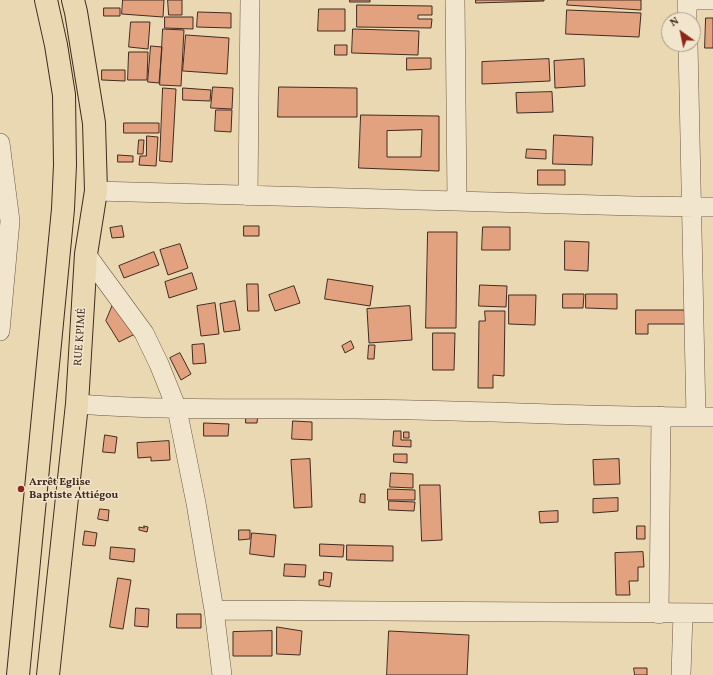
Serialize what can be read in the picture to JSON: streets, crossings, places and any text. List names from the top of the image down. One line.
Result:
{"streets":{"main road":["RUE KPIMÉ"]},"places":["Arrêt Eglise Baptiste Attiégou"],"north":"top left"}
